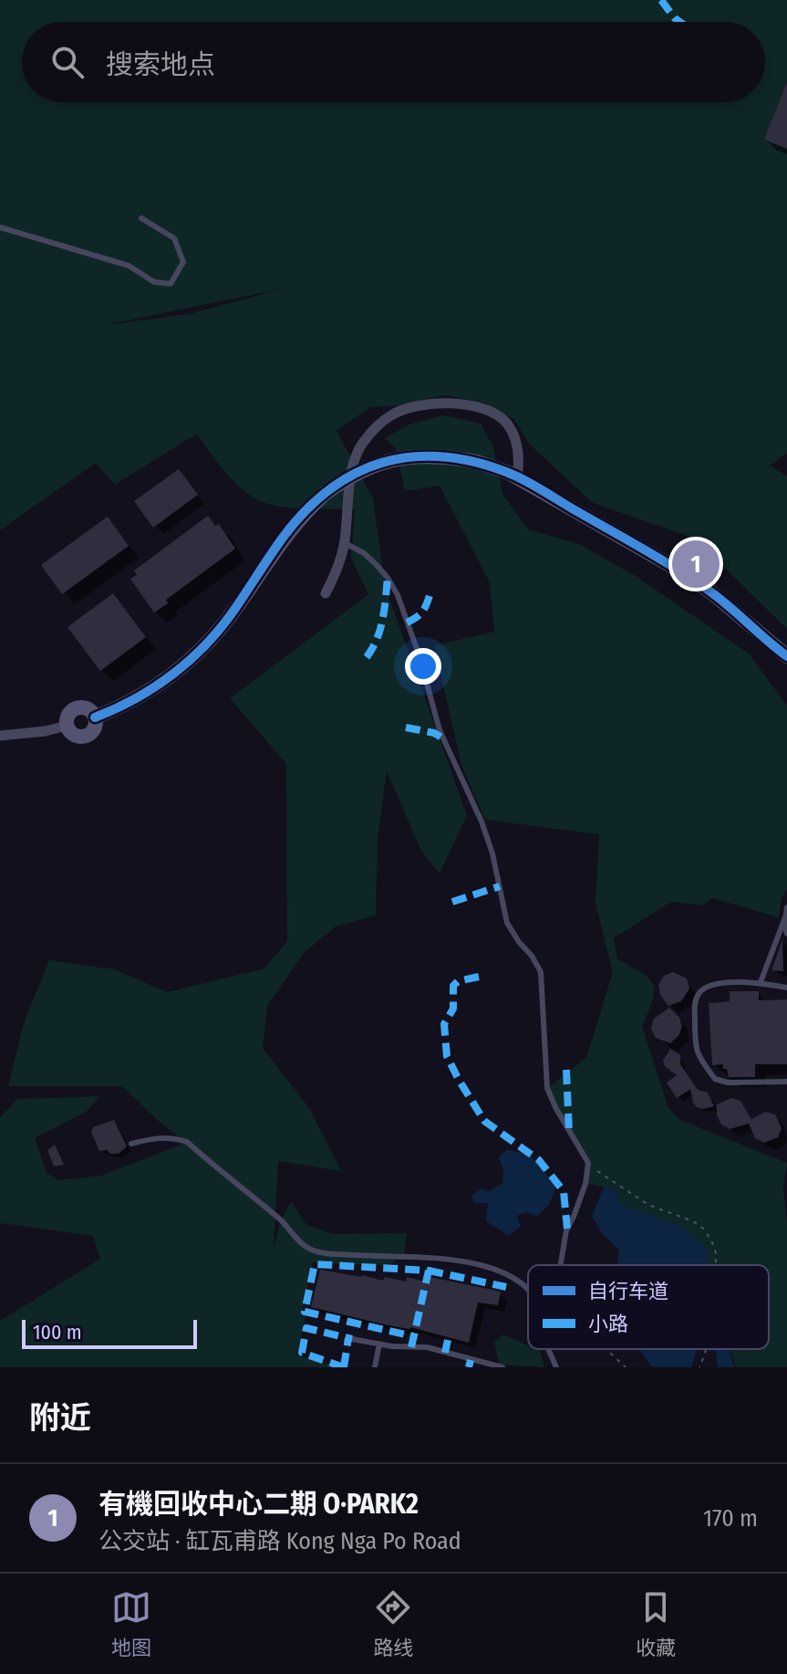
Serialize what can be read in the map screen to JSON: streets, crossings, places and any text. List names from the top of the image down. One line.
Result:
{"legend":["自行车道","小路"],"scale_bar":"100 m","page":{"search":"搜索地点","pins":"1","scale":"100 m","heading":"附近","list":[{"mark":"1","name":"有機回收中心二期 O·PARK2","note":"公交站 · 缸瓦甫路 Kong Nga Po Road","value":"170 m"}],"nav":["地图","路线","收藏"]}}
